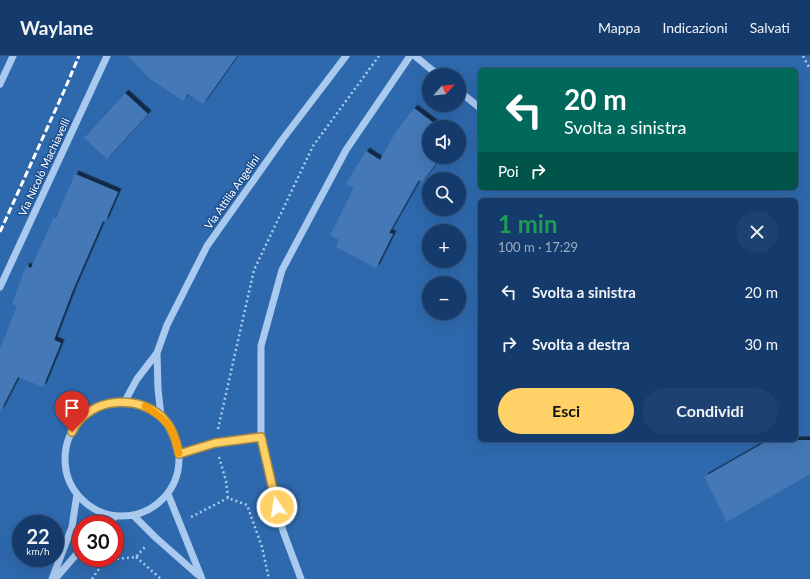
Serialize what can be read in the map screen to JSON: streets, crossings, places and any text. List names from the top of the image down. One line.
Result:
{"streets":{"street":["Via Nicolò Machiavelli","Via Attilia Angelini"]},"north":"top right","page":{"header":"Waylane","nav":["Mappa","Indicazioni","Salvati"],"map_buttons":["+","−"],"turn":["20 m","Svolta a sinistra"],"then":"Poi","heading":["1 min","100 m · 17:29"],"list":[{"name":"Svolta a sinistra","value":"20 m"},{"name":"Svolta a destra","value":"30 m"}],"buttons":["Esci","Condividi"],"speed":"22 km/h","limit":"30"}}
